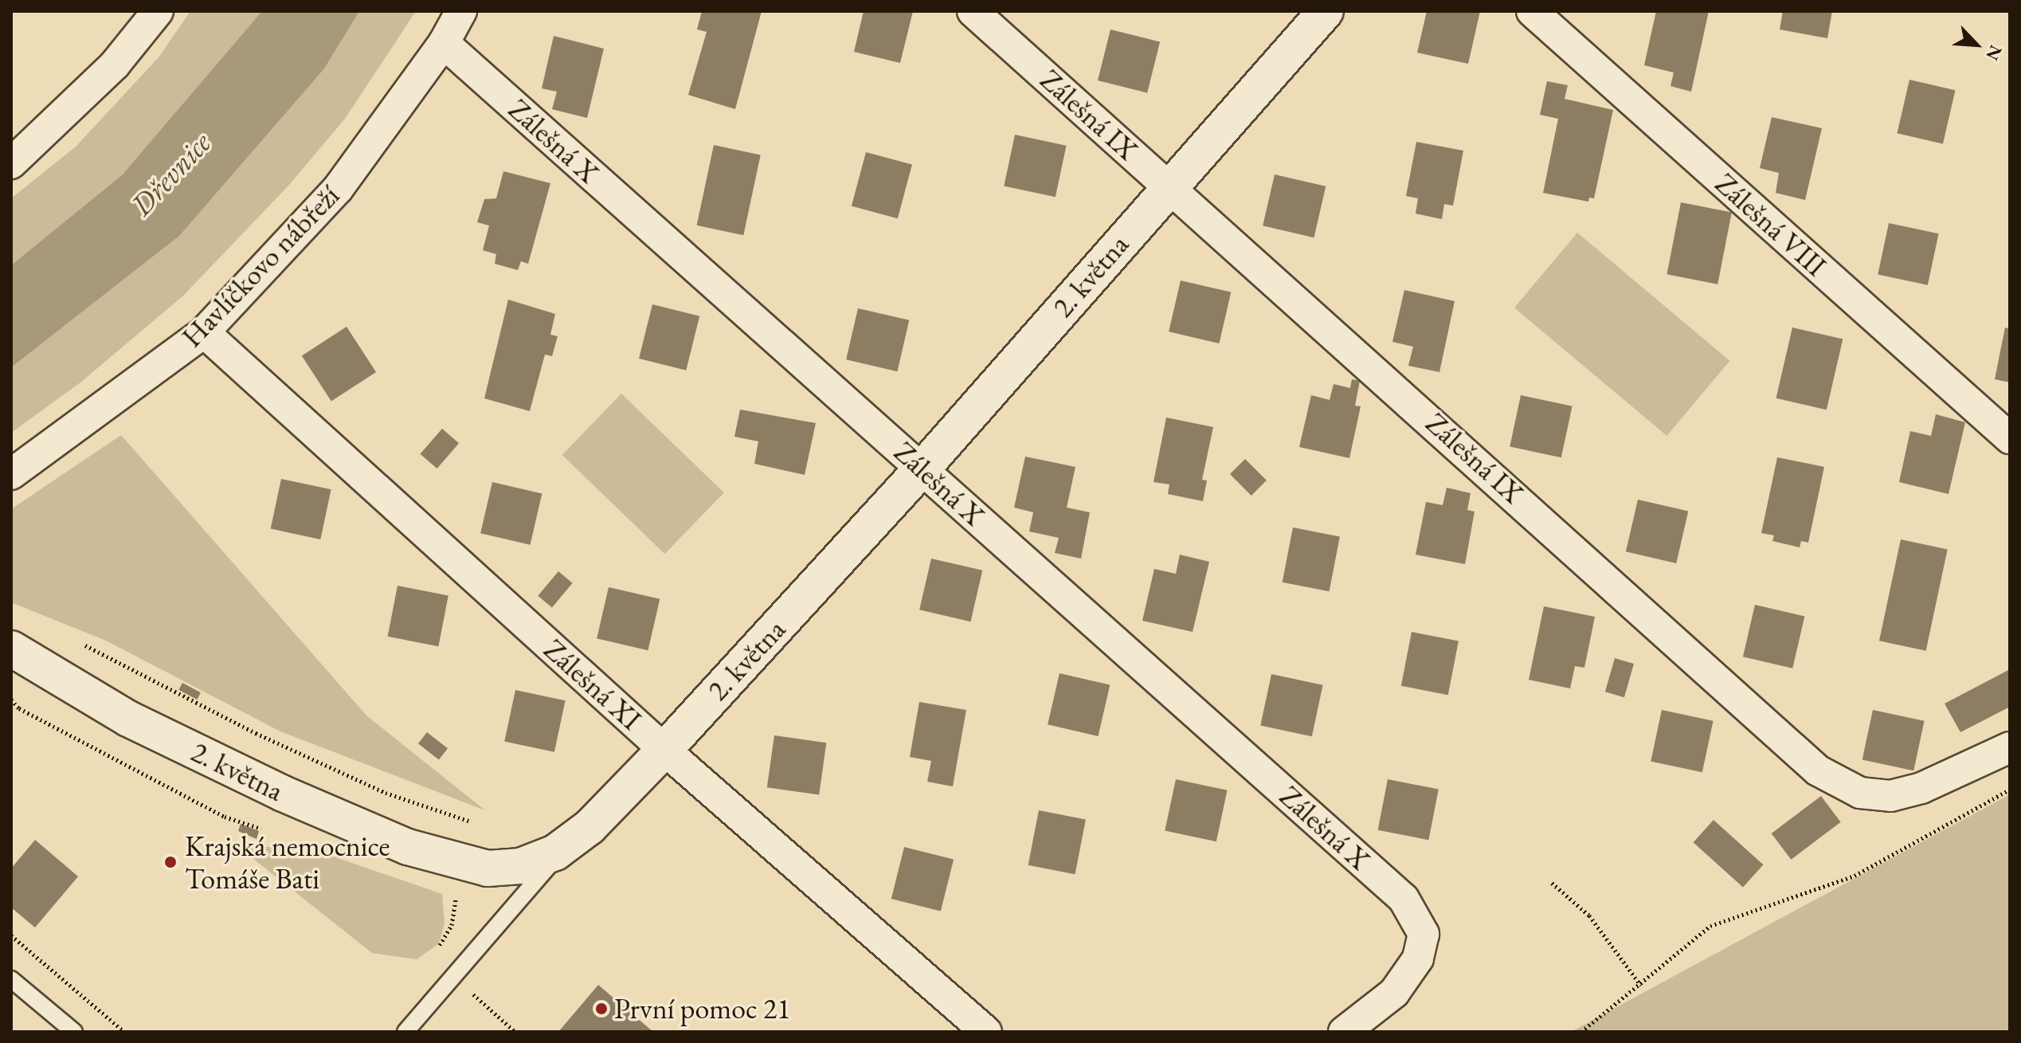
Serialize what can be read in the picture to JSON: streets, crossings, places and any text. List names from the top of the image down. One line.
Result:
{"streets":{"street":["Zálešná IX","Zálešná X","Zálešná VIII","Havlíčkovo nábřeží","2. května","Zálešná XI"]},"crossings":[["Zálešná IX","2. května"],["Zálešná X","Havlíčkovo nábřeží"],["Zálešná X","2. května"],["Havlíčkovo nábřeží","Zálešná XI"],["2. května","Zálešná XI"]],"water":["Dřevnice"],"places":["Krajská nemocnice Tomáše Bati","První pomoc 21"],"north":"bottom right"}
